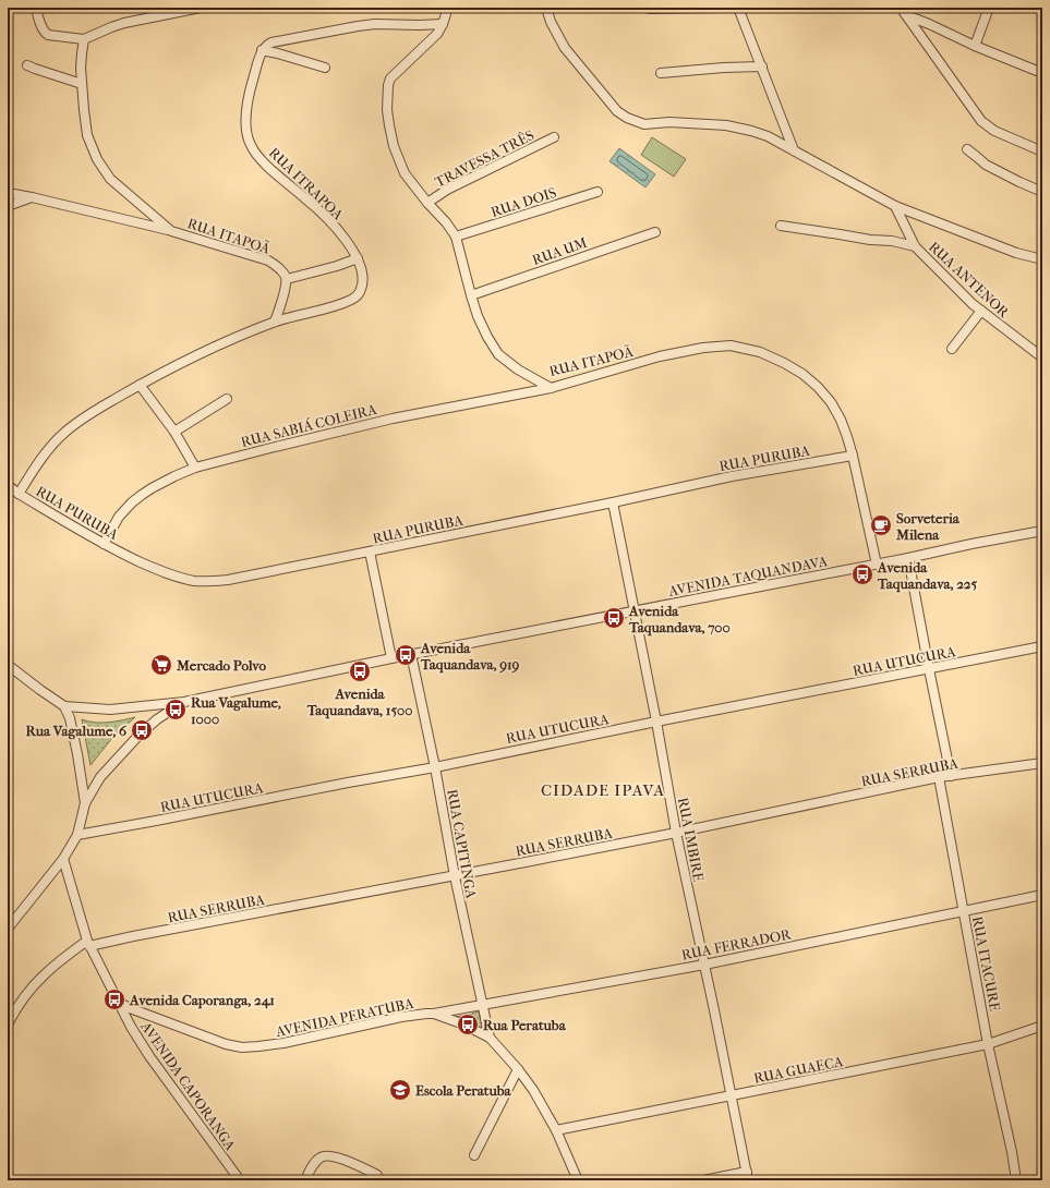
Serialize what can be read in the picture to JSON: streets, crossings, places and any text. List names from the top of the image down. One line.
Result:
{"streets":{"street":["TRAVESSA TRÊS","RUA ITRAPOA","RUA DOIS","RUA ITAPOÃ","RUA UM","RUA ANTENOR","RUA SABIÁ COLEIRA","RUA PURUBA","AVENIDA TAQUANDAVA","RUA UTUCURA","RUA SERRUBA","RUA IMBIRE","RUA CAPITINGA","RUA FERRADOR","RUA ITACURE","AVENIDA PERATUBA","RUA GUAECA","AVENIDA CAPORANGA"]},"crossings":[["TRAVESSA TRÊS","RUA ITAPOÃ"],["RUA DOIS","RUA ITAPOÃ"],["RUA ITAPOÃ","RUA UM"],["RUA ITAPOÃ","RUA SABIÁ COLEIRA"],["RUA ITAPOÃ","RUA PURUBA"],["RUA ITAPOÃ","AVENIDA TAQUANDAVA"],["RUA SABIÁ COLEIRA","RUA PURUBA"],["RUA PURUBA","RUA IMBIRE"],["AVENIDA TAQUANDAVA","RUA IMBIRE"],["AVENIDA TAQUANDAVA","RUA CAPITINGA"],["RUA UTUCURA","RUA IMBIRE"],["RUA UTUCURA","RUA CAPITINGA"],["RUA SERRUBA","RUA IMBIRE"],["RUA SERRUBA","RUA CAPITINGA"],["RUA SERRUBA","RUA ITACURE"],["RUA SERRUBA","AVENIDA CAPORANGA"],["RUA IMBIRE","RUA FERRADOR"],["RUA IMBIRE","RUA GUAECA"],["RUA CAPITINGA","RUA FERRADOR"],["RUA CAPITINGA","AVENIDA PERATUBA"],["RUA FERRADOR","RUA ITACURE"],["RUA FERRADOR","AVENIDA PERATUBA"],["RUA ITACURE","RUA GUAECA"],["AVENIDA PERATUBA","RUA GUAECA"],["AVENIDA PERATUBA","AVENIDA CAPORANGA"]],"districts":["CIDADE IPAVA"],"places":{"cafe":["Sorveteria Milena"],"bus stop":["Avenida Taquandava, 225","Avenida Taquandava, 700","Avenida Taquandava, 919","Avenida Taquandava, 1500","Rua Vagalume, 1000","Rua Vagalume, 6","Avenida Caporanga, 241","Rua Peratuba"],"supermarket":["Mercado Polvo"],"school or university":["Escola Peratuba"]}}
